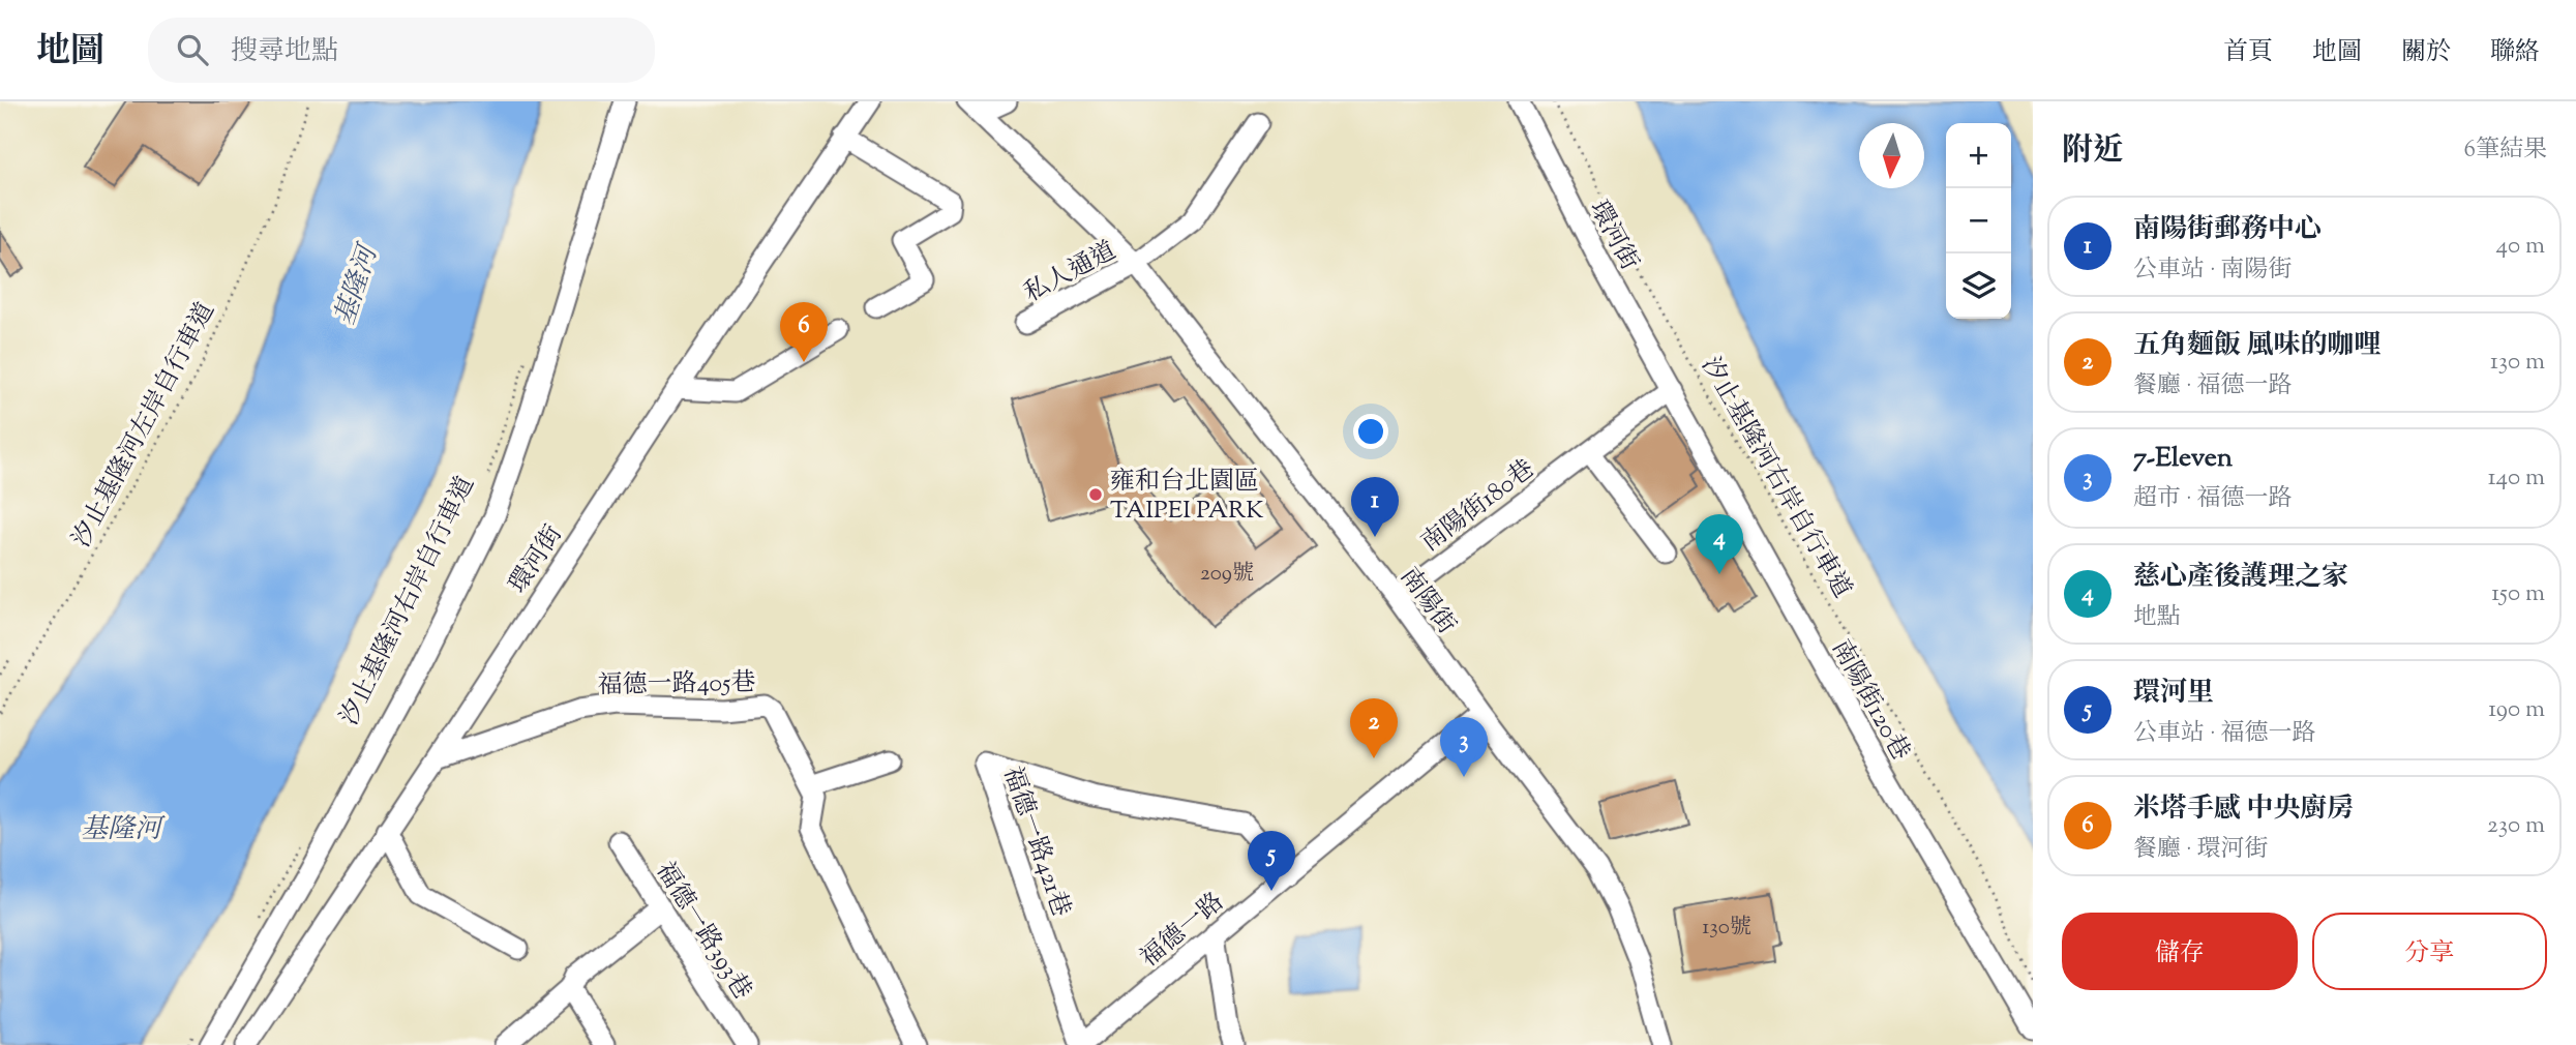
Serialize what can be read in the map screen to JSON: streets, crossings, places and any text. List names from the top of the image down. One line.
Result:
{"streets":{"street":["環河街","私人通道","南陽街180巷","南陽街","福德一路405巷","南陽街120巷","福德一路421巷","福德一路","福德一路393巷"],"path":["汐止基隆河左岸自行車道","汐止基隆河右岸自行車道"]},"crossings":[["環河街","南陽街180巷"],["環河街","福德一路405巷"],["環河街","南陽街120巷"],["私人通道","南陽街"],["南陽街180巷","南陽街"],["南陽街180巷","南陽街120巷"],["南陽街","福德一路"],["福德一路421巷","福德一路"]],"water":["基隆河"],"places":["雍和台北園區 TAIPEI PARK"],"house_numbers":["209號","130號"],"north":"bottom","page":{"header":"地圖","search":"搜尋地點","nav":["首頁","地圖","關於","聯絡"],"heading":["附近","6筆結果"],"map_buttons":["+","−"],"list":[{"mark":"1","name":"南陽街郵務中心","note":"公車站 · 南陽街","value":"40 m"},{"mark":"2","name":"五角麵飯 風味的咖哩","note":"餐廳 · 福德一路","value":"130 m"},{"mark":"3","name":"7-Eleven","note":"超市 · 福德一路","value":"140 m"},{"mark":"4","name":"慈心產後護理之家","note":"地點","value":"150 m"},{"mark":"5","name":"環河里","note":"公車站 · 福德一路","value":"190 m"},{"mark":"6","name":"米塔手感 中央廚房","note":"餐廳 · 環河街","value":"230 m"}],"pins":["6","1","4","2","3","5"],"buttons":["儲存","分享"]}}
